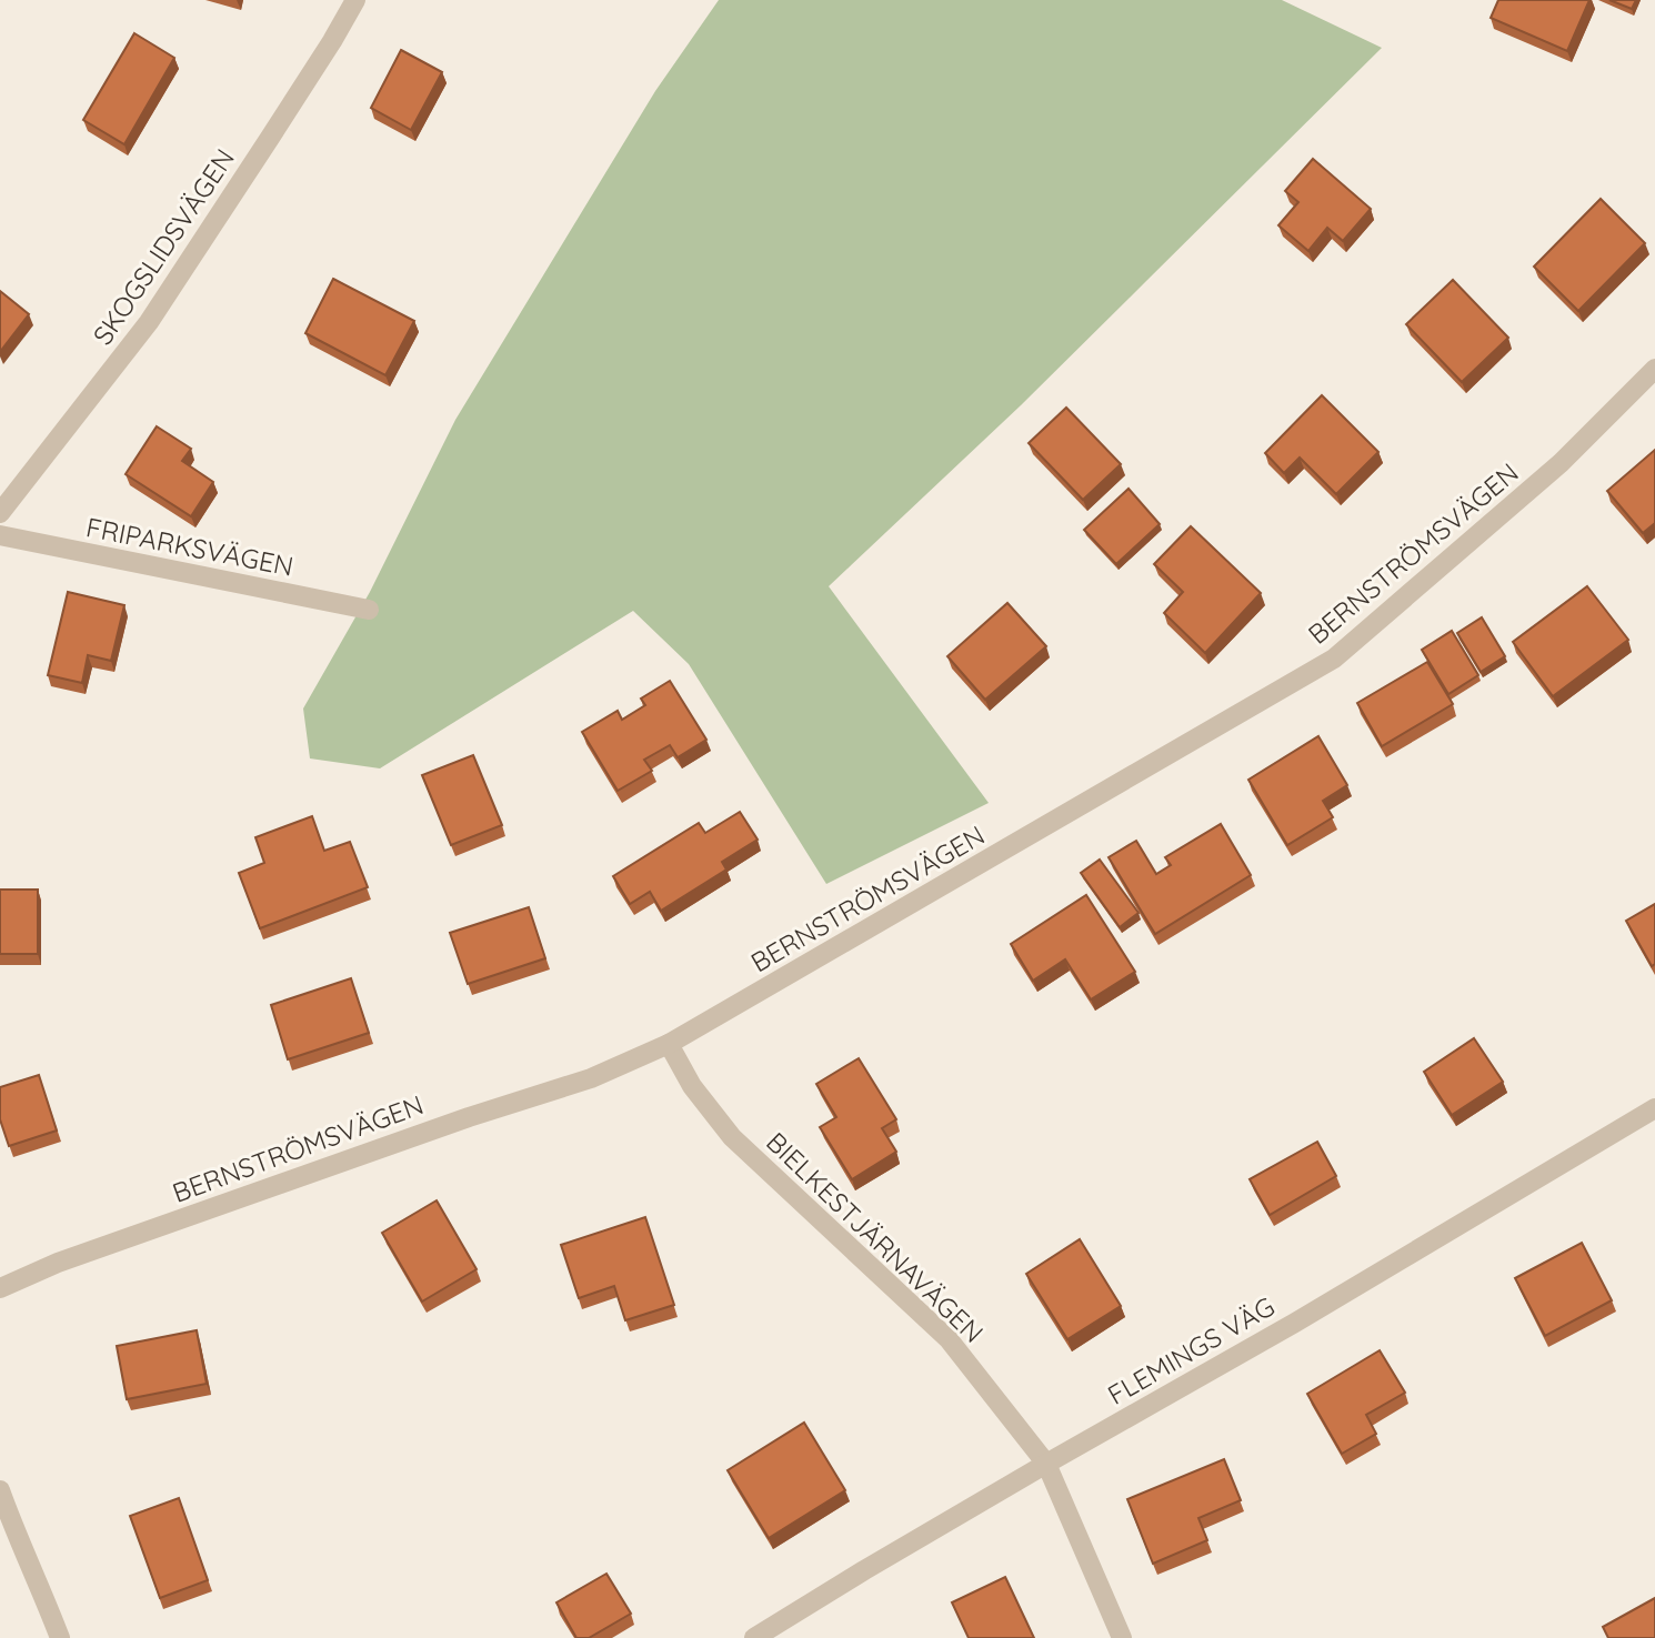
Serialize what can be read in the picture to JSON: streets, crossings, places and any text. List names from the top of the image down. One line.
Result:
{"streets":{"street":["SKOGSLIDSVÄGEN","FRIPARKSVÄGEN","BERNSTRÖMSVÄGEN","BIELKESTJÄRNAVÄGEN","FLEMINGS VÄG"]},"crossings":[["BERNSTRÖMSVÄGEN","BIELKESTJÄRNAVÄGEN"],["BIELKESTJÄRNAVÄGEN","FLEMINGS VÄG"]]}
